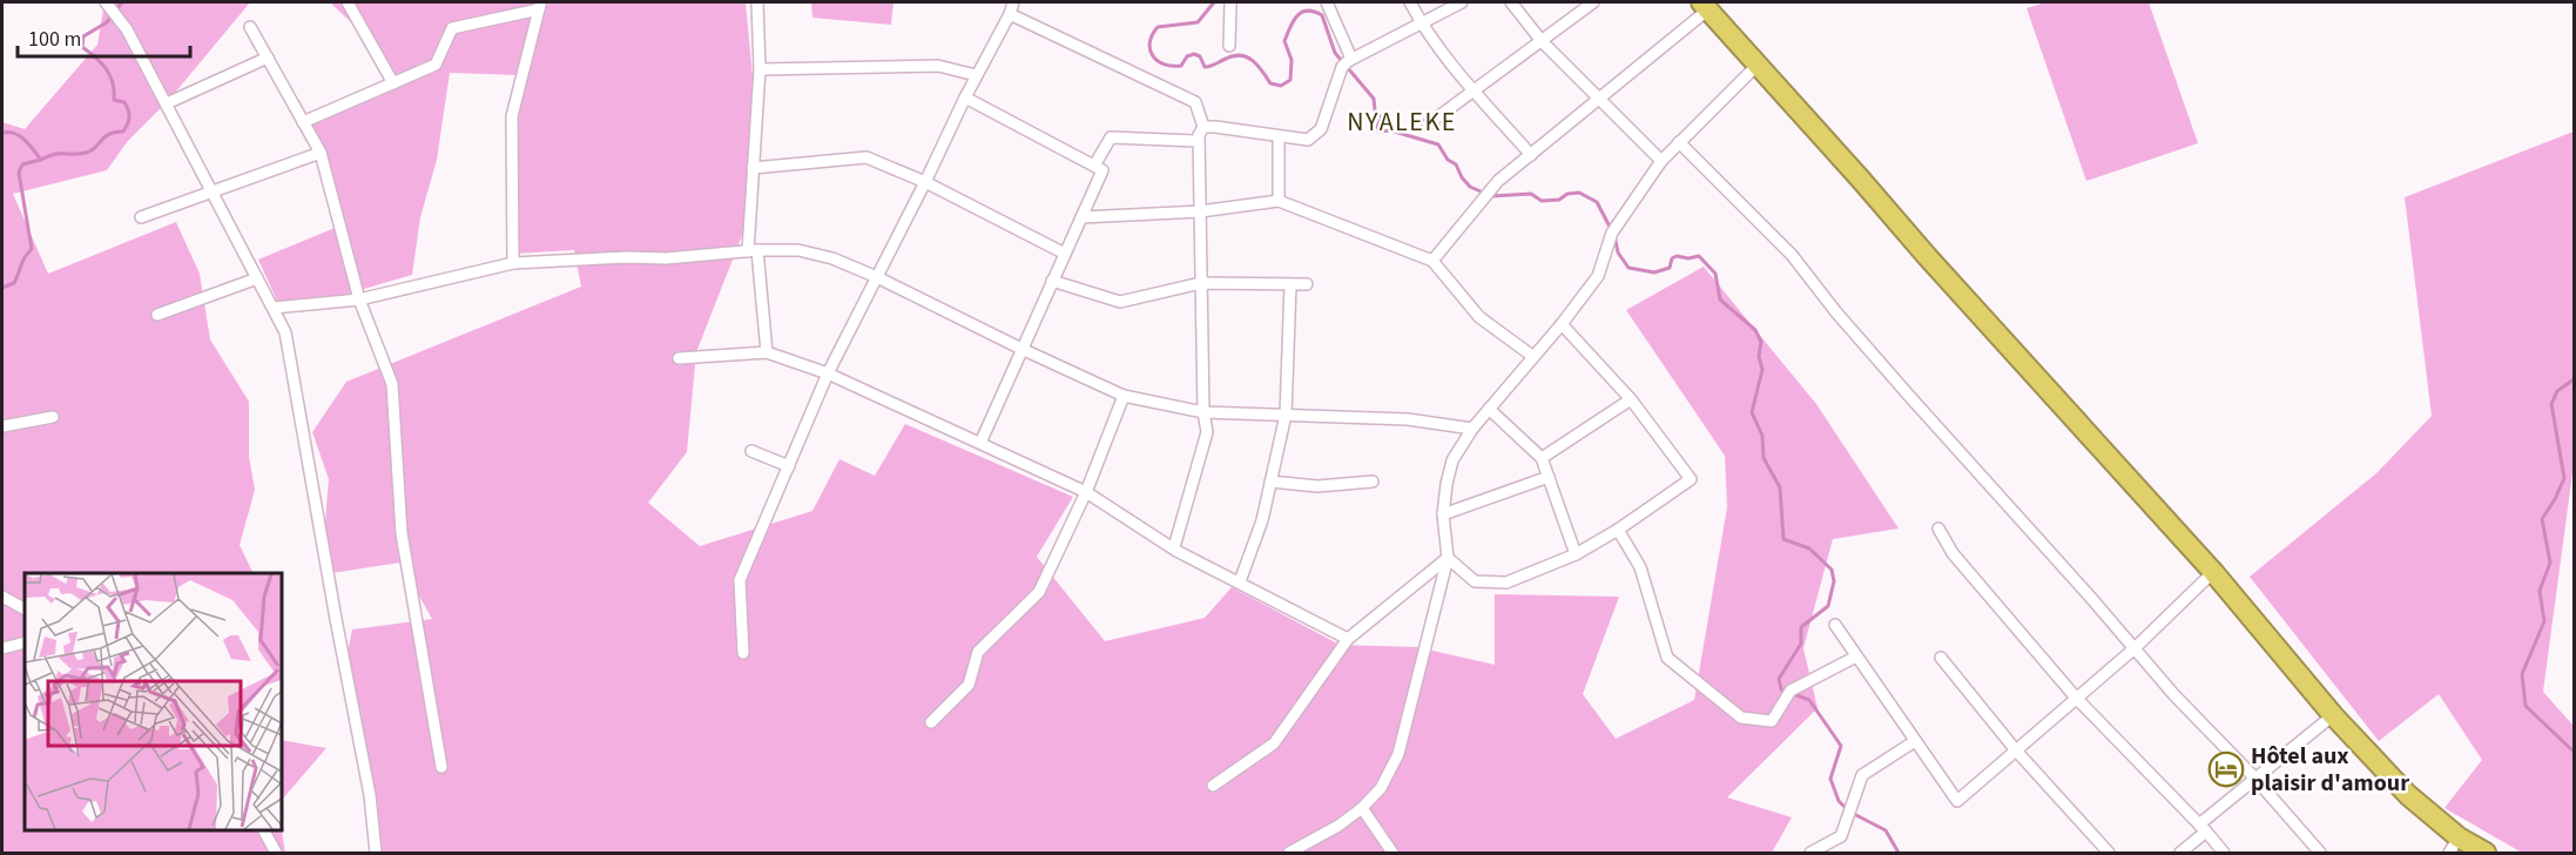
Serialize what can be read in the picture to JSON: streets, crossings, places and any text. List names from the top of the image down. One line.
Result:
{"districts":["NYALEKE"],"places":{"hotel":["Hôtel aux plaisir d'amour"]},"scale_bar":"100 m"}
